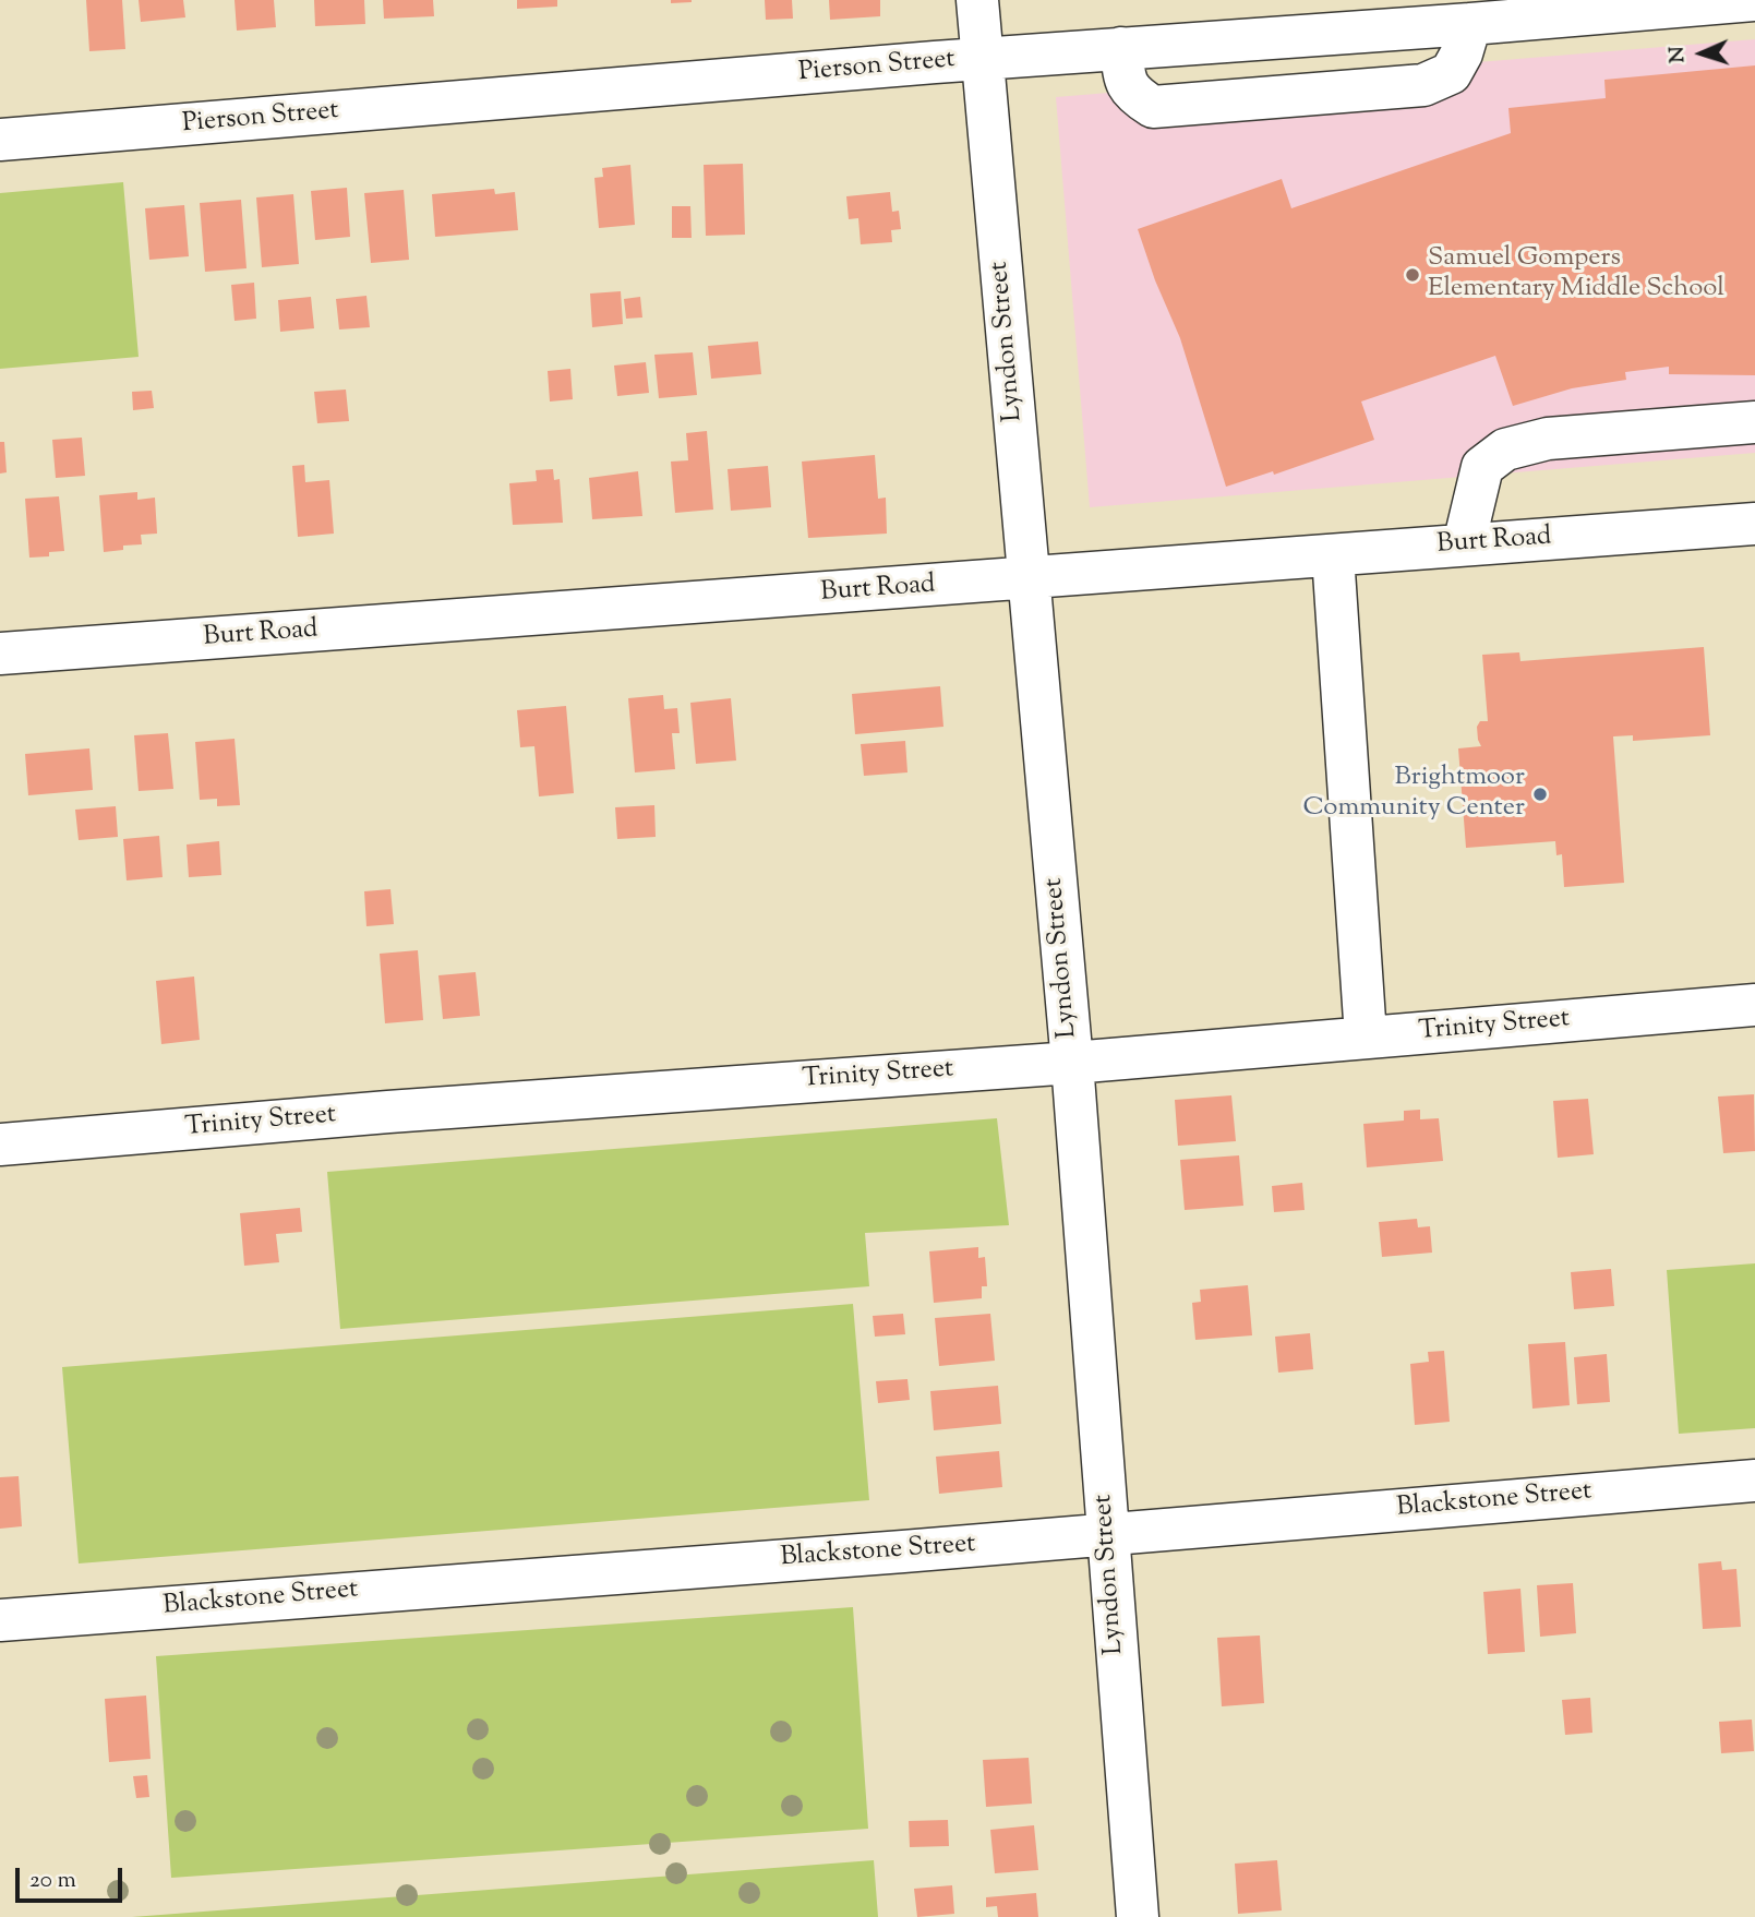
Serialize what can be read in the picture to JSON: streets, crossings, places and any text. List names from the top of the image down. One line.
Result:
{"streets":{"street":["Pierson Street","Lyndon Street","Burt Road","Trinity Street","Blackstone Street"]},"crossings":[["Pierson Street","Lyndon Street"],["Lyndon Street","Burt Road"],["Lyndon Street","Trinity Street"],["Lyndon Street","Blackstone Street"]],"places":["Samuel Gompers Elementary Middle School","Brightmoor Community Center"],"scale_bar":"20 m","north":"left"}
